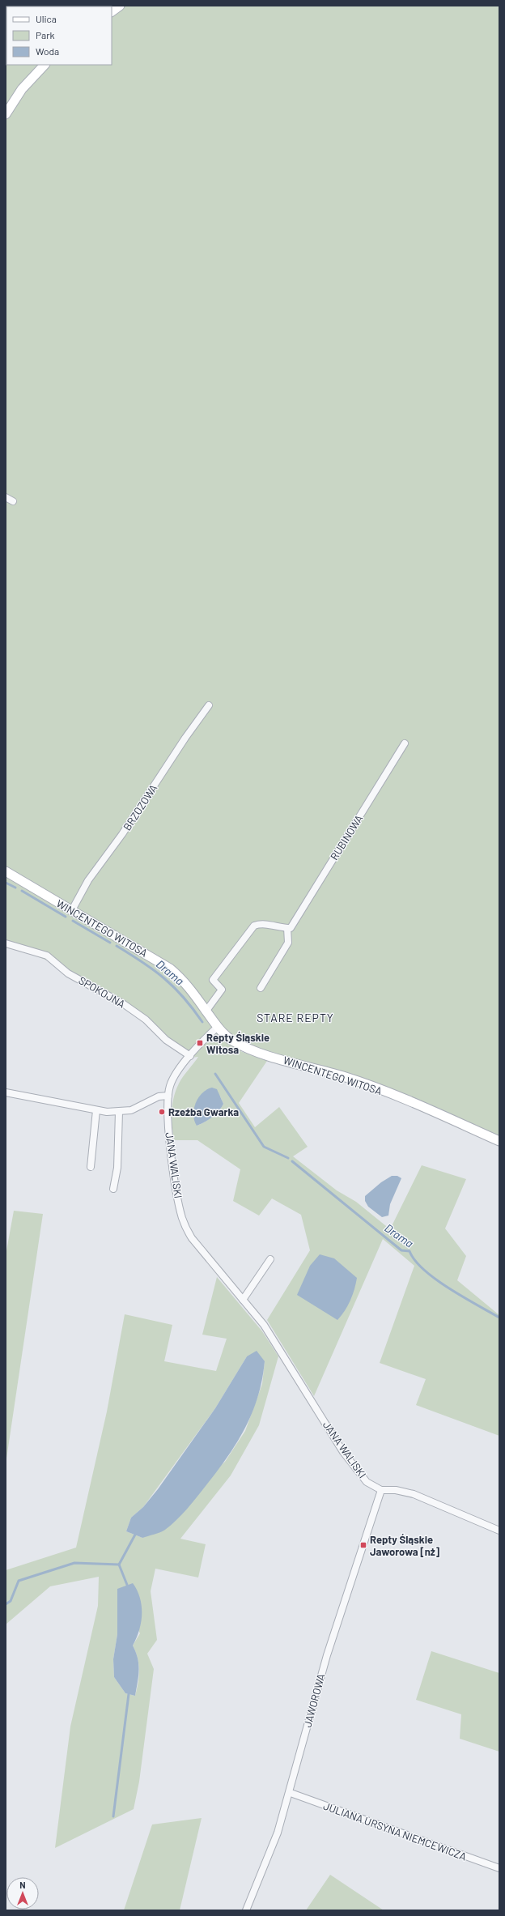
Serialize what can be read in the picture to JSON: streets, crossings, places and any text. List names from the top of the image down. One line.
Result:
{"streets":{"street":["BRZOZOWA","RUBINOWA","WINCENTEGO WITOSA","SPOKOJNA","JANA WALISKI","JAWOROWA","JULIANA URSYNA NIEMCEWICZA"]},"crossings":[["BRZOZOWA","WINCENTEGO WITOSA"],["WINCENTEGO WITOSA","JANA WALISKI"],["SPOKOJNA","JANA WALISKI"],["JANA WALISKI","JAWOROWA"],["JAWOROWA","JULIANA URSYNA NIEMCEWICZA"]],"districts":["STARE REPTY"],"water":["Drama"],"places":{"transit":["Repty Śląskie Witosa","Repty Śląskie Jaworowa [nż]"],"other":["Rzeźba Gwarka"]},"legend":["Ulica","Park","Woda"],"north":"top"}
